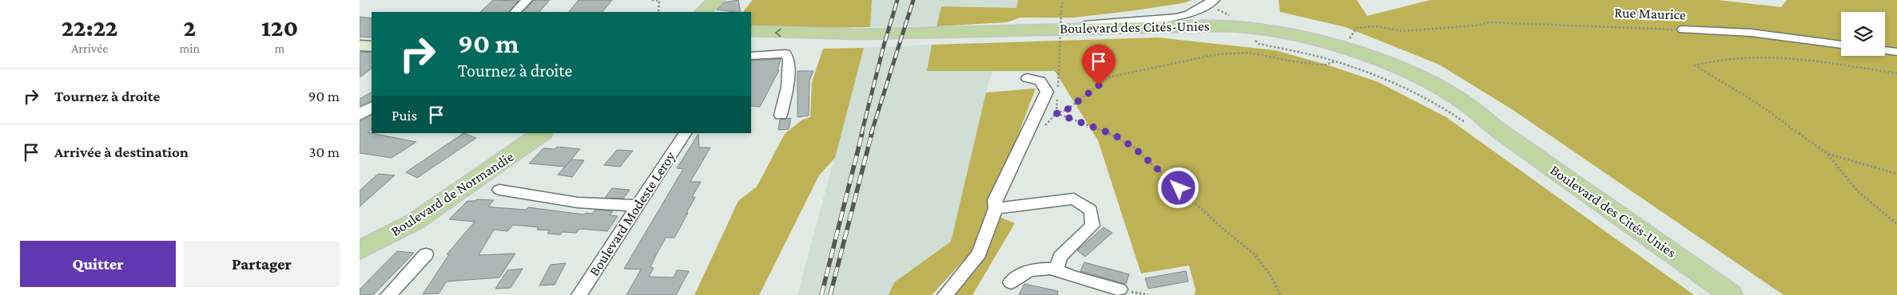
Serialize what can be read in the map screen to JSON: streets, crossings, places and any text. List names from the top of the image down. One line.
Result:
{"streets":{"main road":["Boulevard des Cités-Unies","Boulevard de Normandie"],"street":["Rue Maurice","Boulevard Modeste Leroy"]},"crossings":[["Rue Maurice","Boulevard des Cités-Unies"]],"page":{"eta":["22:22","Arrivée","2","min","120","m"],"turn":["90 m","Tournez à droite"],"list":[{"name":"Tournez à droite","value":"90 m"},{"name":"Arrivée à destination","value":"30 m"}],"then":"Puis","buttons":["Quitter","Partager"]}}
